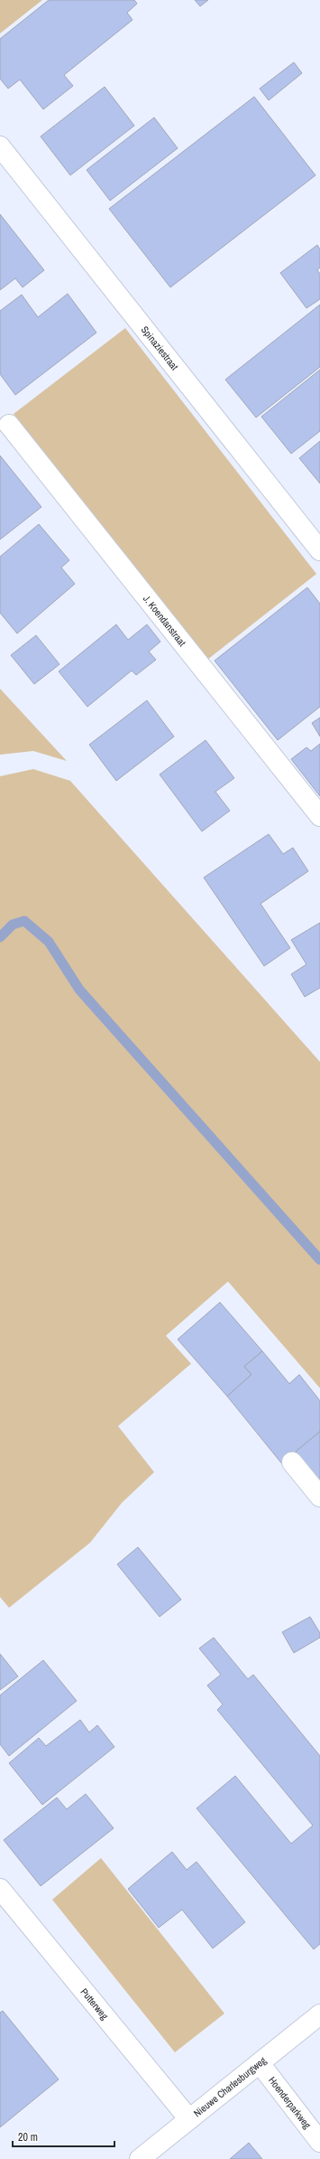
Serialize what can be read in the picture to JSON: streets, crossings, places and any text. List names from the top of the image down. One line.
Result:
{"streets":{"street":["Spinaziestraat","J. Koendanstraat","Putterweg","Nieuwe Charlesburgweg","Hoenderparkweg"]},"crossings":[["Putterweg","Nieuwe Charlesburgweg"],["Nieuwe Charlesburgweg","Hoenderparkweg"]],"scale_bar":"20 m"}
